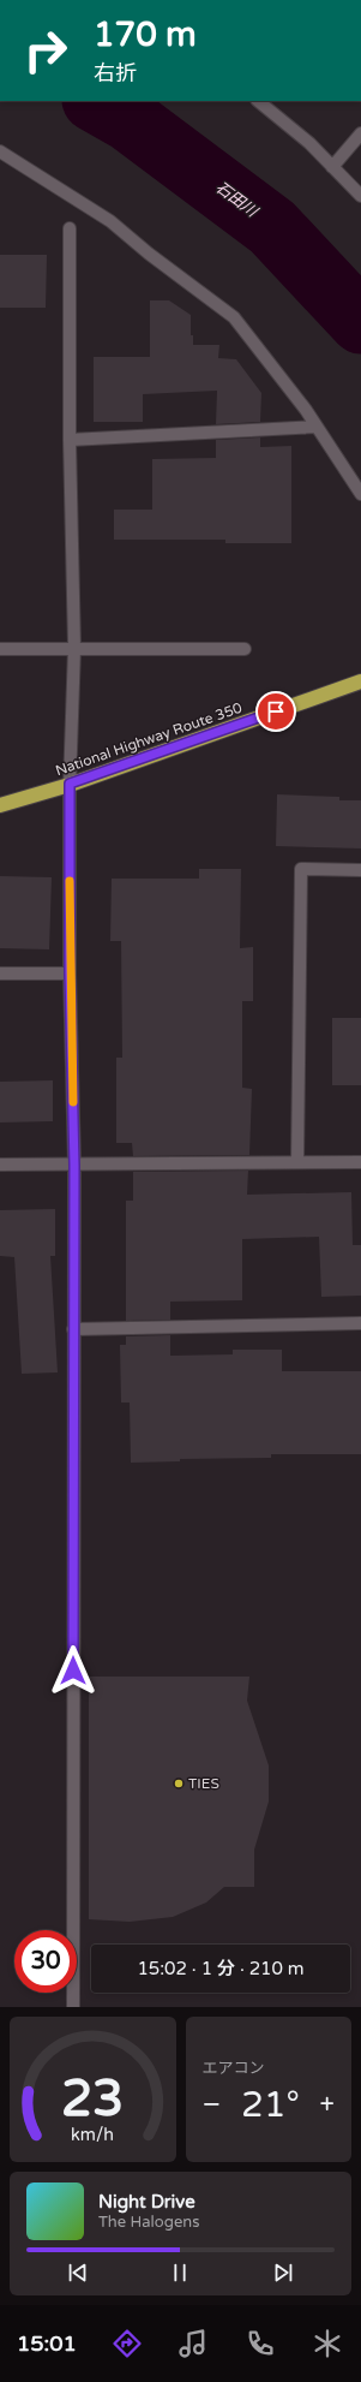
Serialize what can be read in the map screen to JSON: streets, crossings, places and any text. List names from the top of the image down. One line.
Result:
{"streets":{"highway":["National Highway Route 350"]},"water":["石田川"],"places":["TIES"],"page":{"turn":["170 m","右折"],"limit":"30","trip":"15:02 · 1 分 · 210 m","tile":"エアコン","heat":["−","21°","+"],"song":["Night Drive","The Halogens"],"tabs":"15:01","gauge":["23","km/h"]}}
